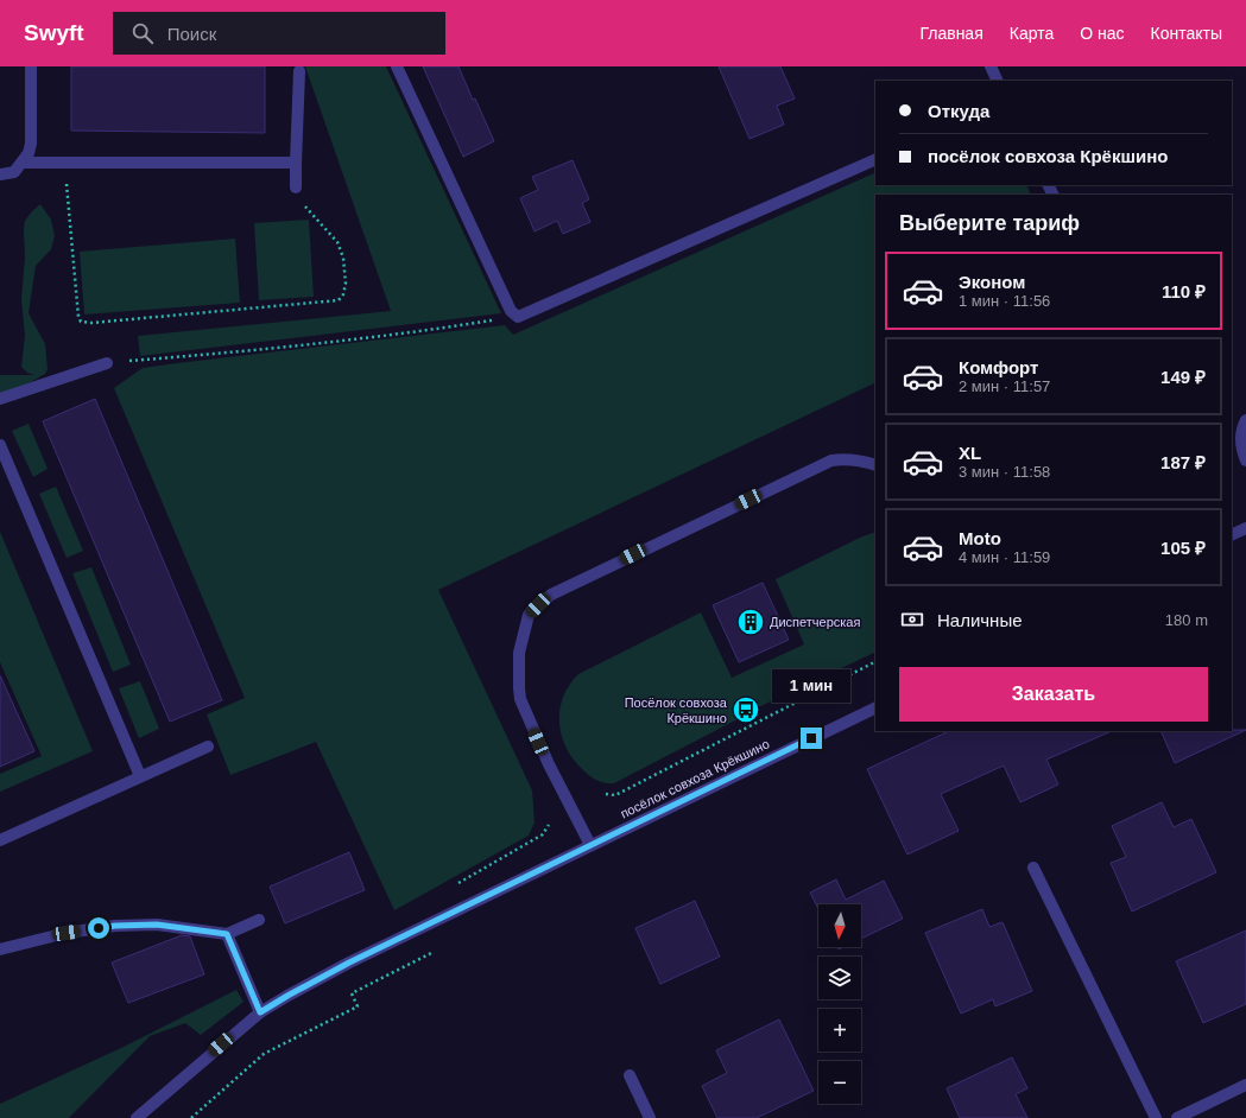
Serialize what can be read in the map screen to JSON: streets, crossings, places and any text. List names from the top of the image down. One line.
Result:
{"streets":{"street":["посёлок совхоза Крёкшино"]},"places":{"building":["Диспетчерская"],"bus stop":["Посёлок совхоза Крёкшино"]},"north":"bottom","page":{"header":"Swyft","search":"Поиск","nav":["Главная","Карта","О нас","Контакты"],"banner":["Откуда","посёлок совхоза Крёкшино"],"heading":"Выберите тариф","list":[{"name":"Эконом","note":"1 мин · 11:56","value":"110 ₽"},{"name":"Комфорт","note":"2 мин · 11:57","value":"149 ₽"},{"name":"XL","note":"3 мин · 11:58","value":"187 ₽"},{"name":"Moto","note":"4 мин · 11:59","value":"105 ₽"}],"pay":["Наличные","180 m"],"buttons":"Заказать","bubble":"1 мин","map_buttons":["+","−"]}}
